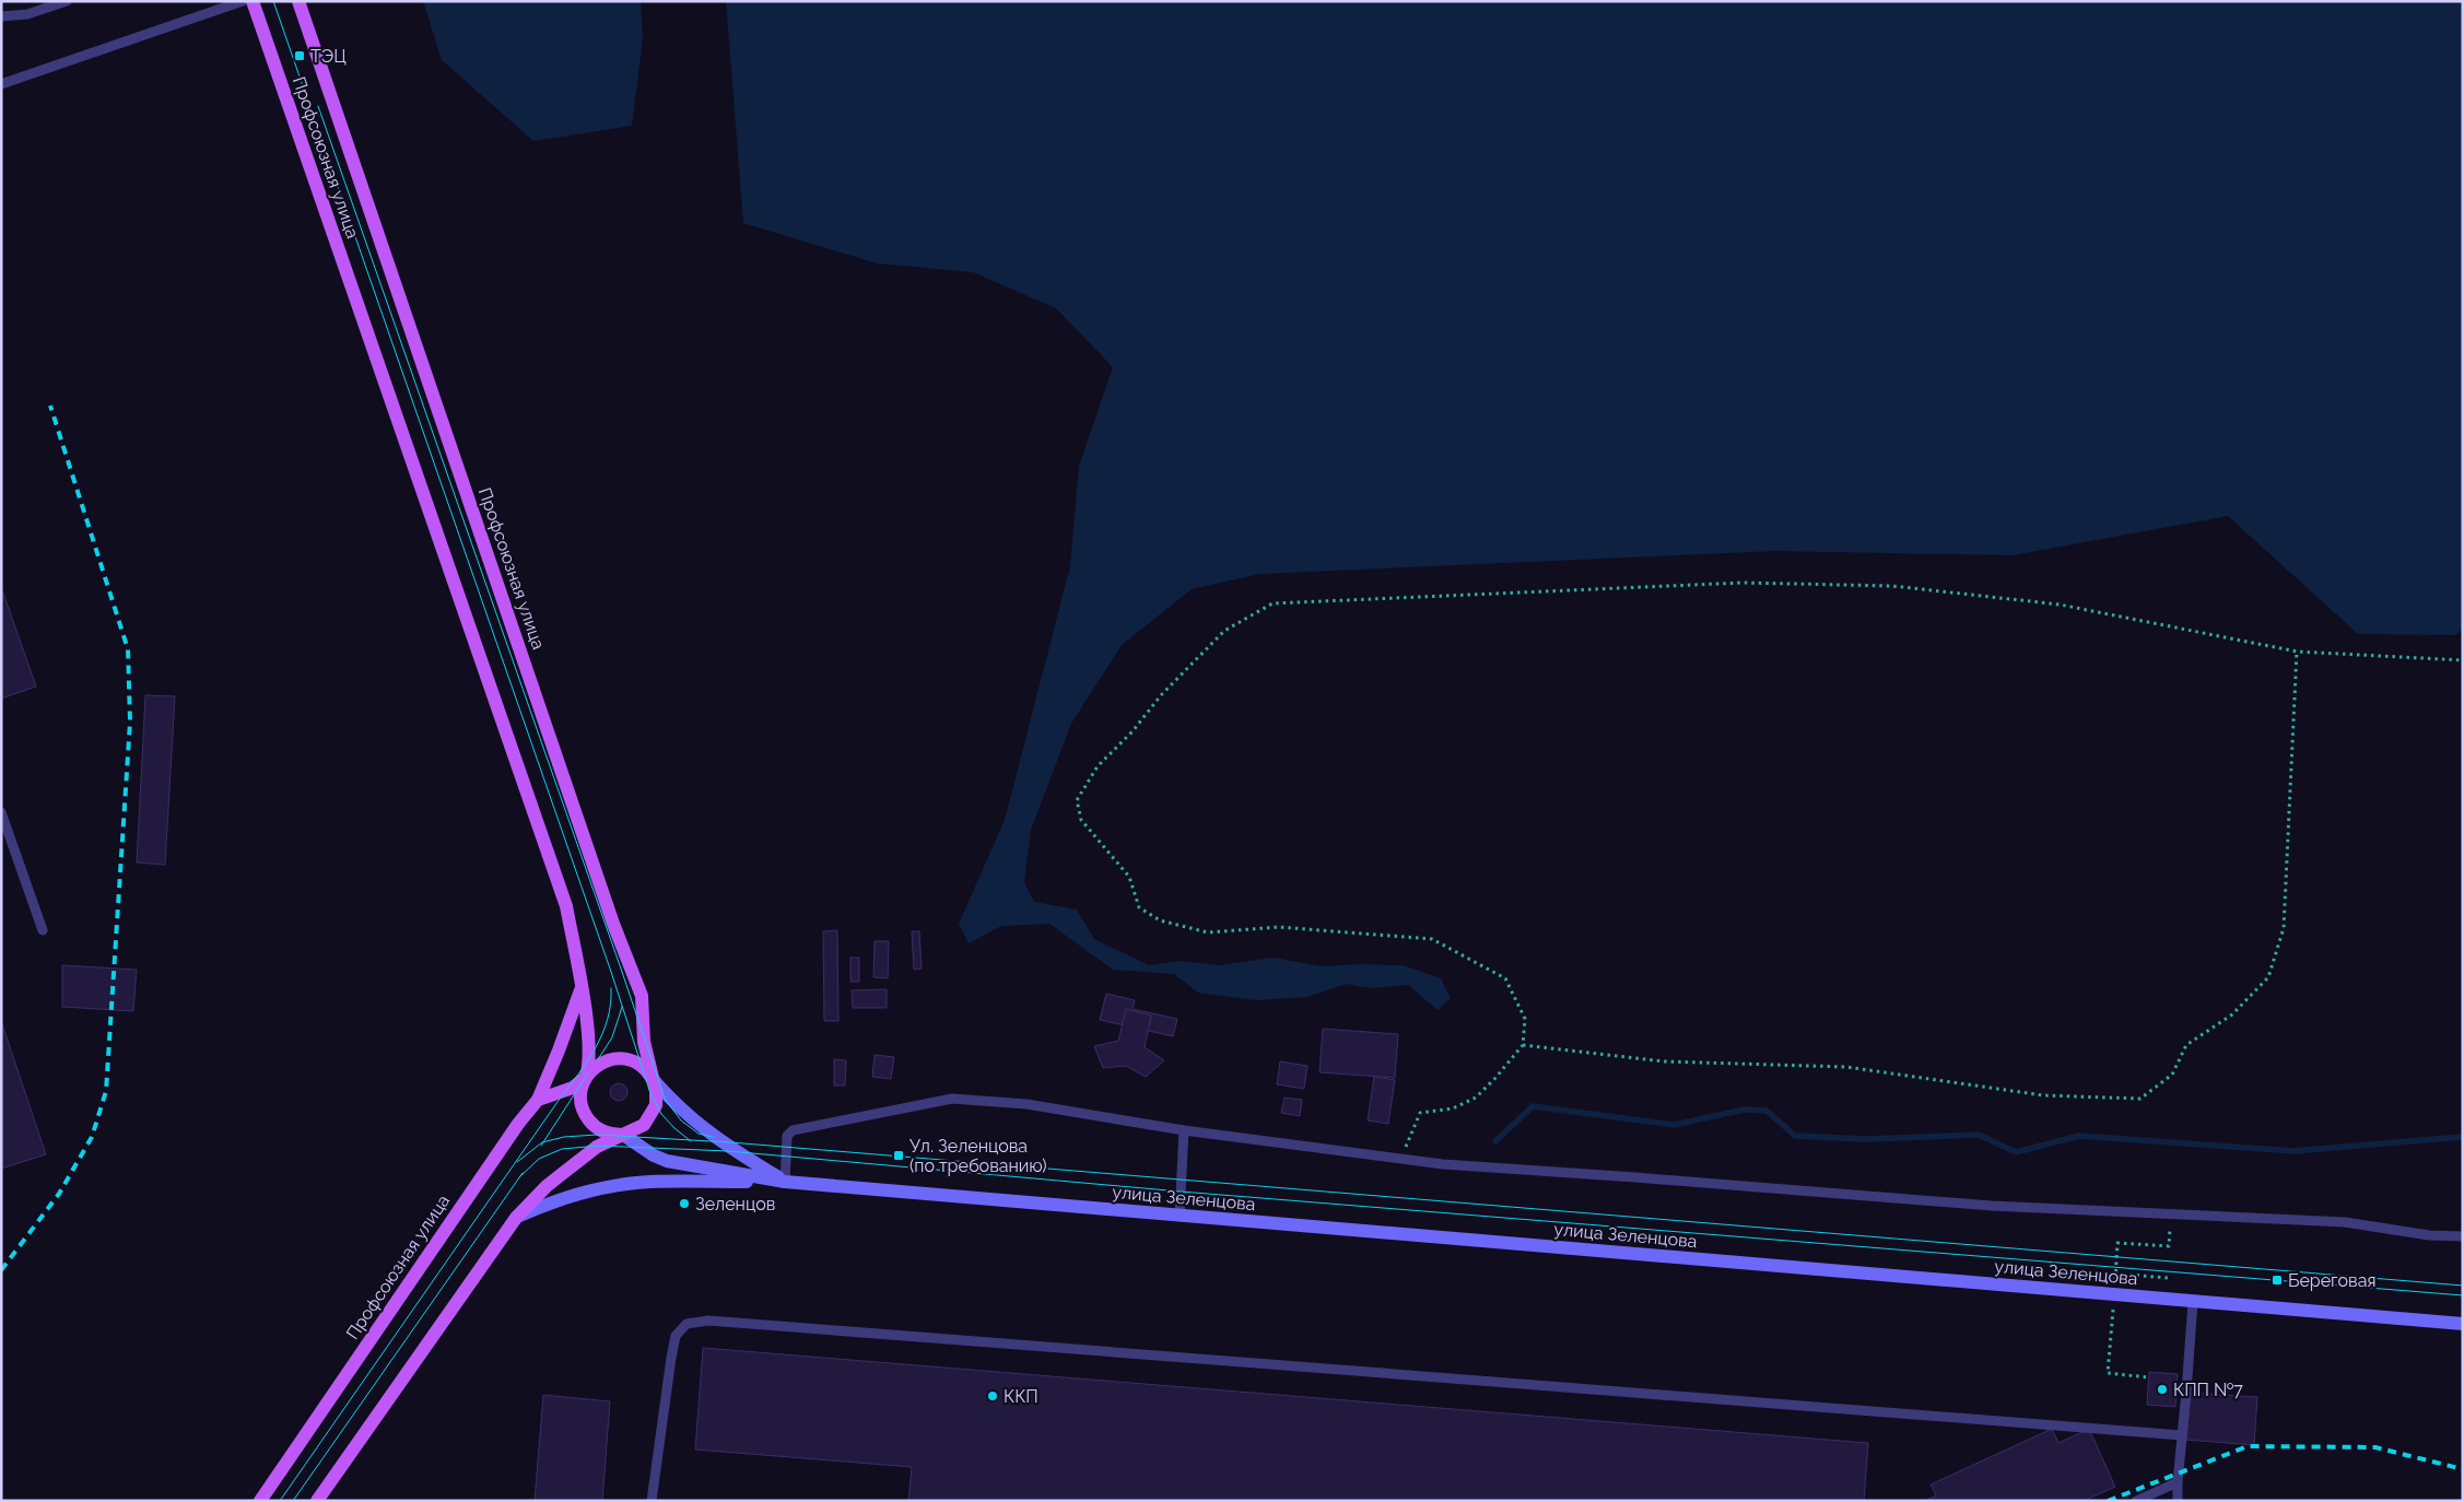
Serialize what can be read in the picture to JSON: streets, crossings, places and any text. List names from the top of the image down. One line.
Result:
{"streets":{"main road":["Профсоюзная улица","улица Зеленцова"]},"crossings":[["Профсоюзная улица","улица Зеленцова"]],"places":{"transit":["ТЭЦ","Ул. Зеленцова (по требованию)","Береговая"],"other":["Зеленцов","КПП №7","ККП"]}}
